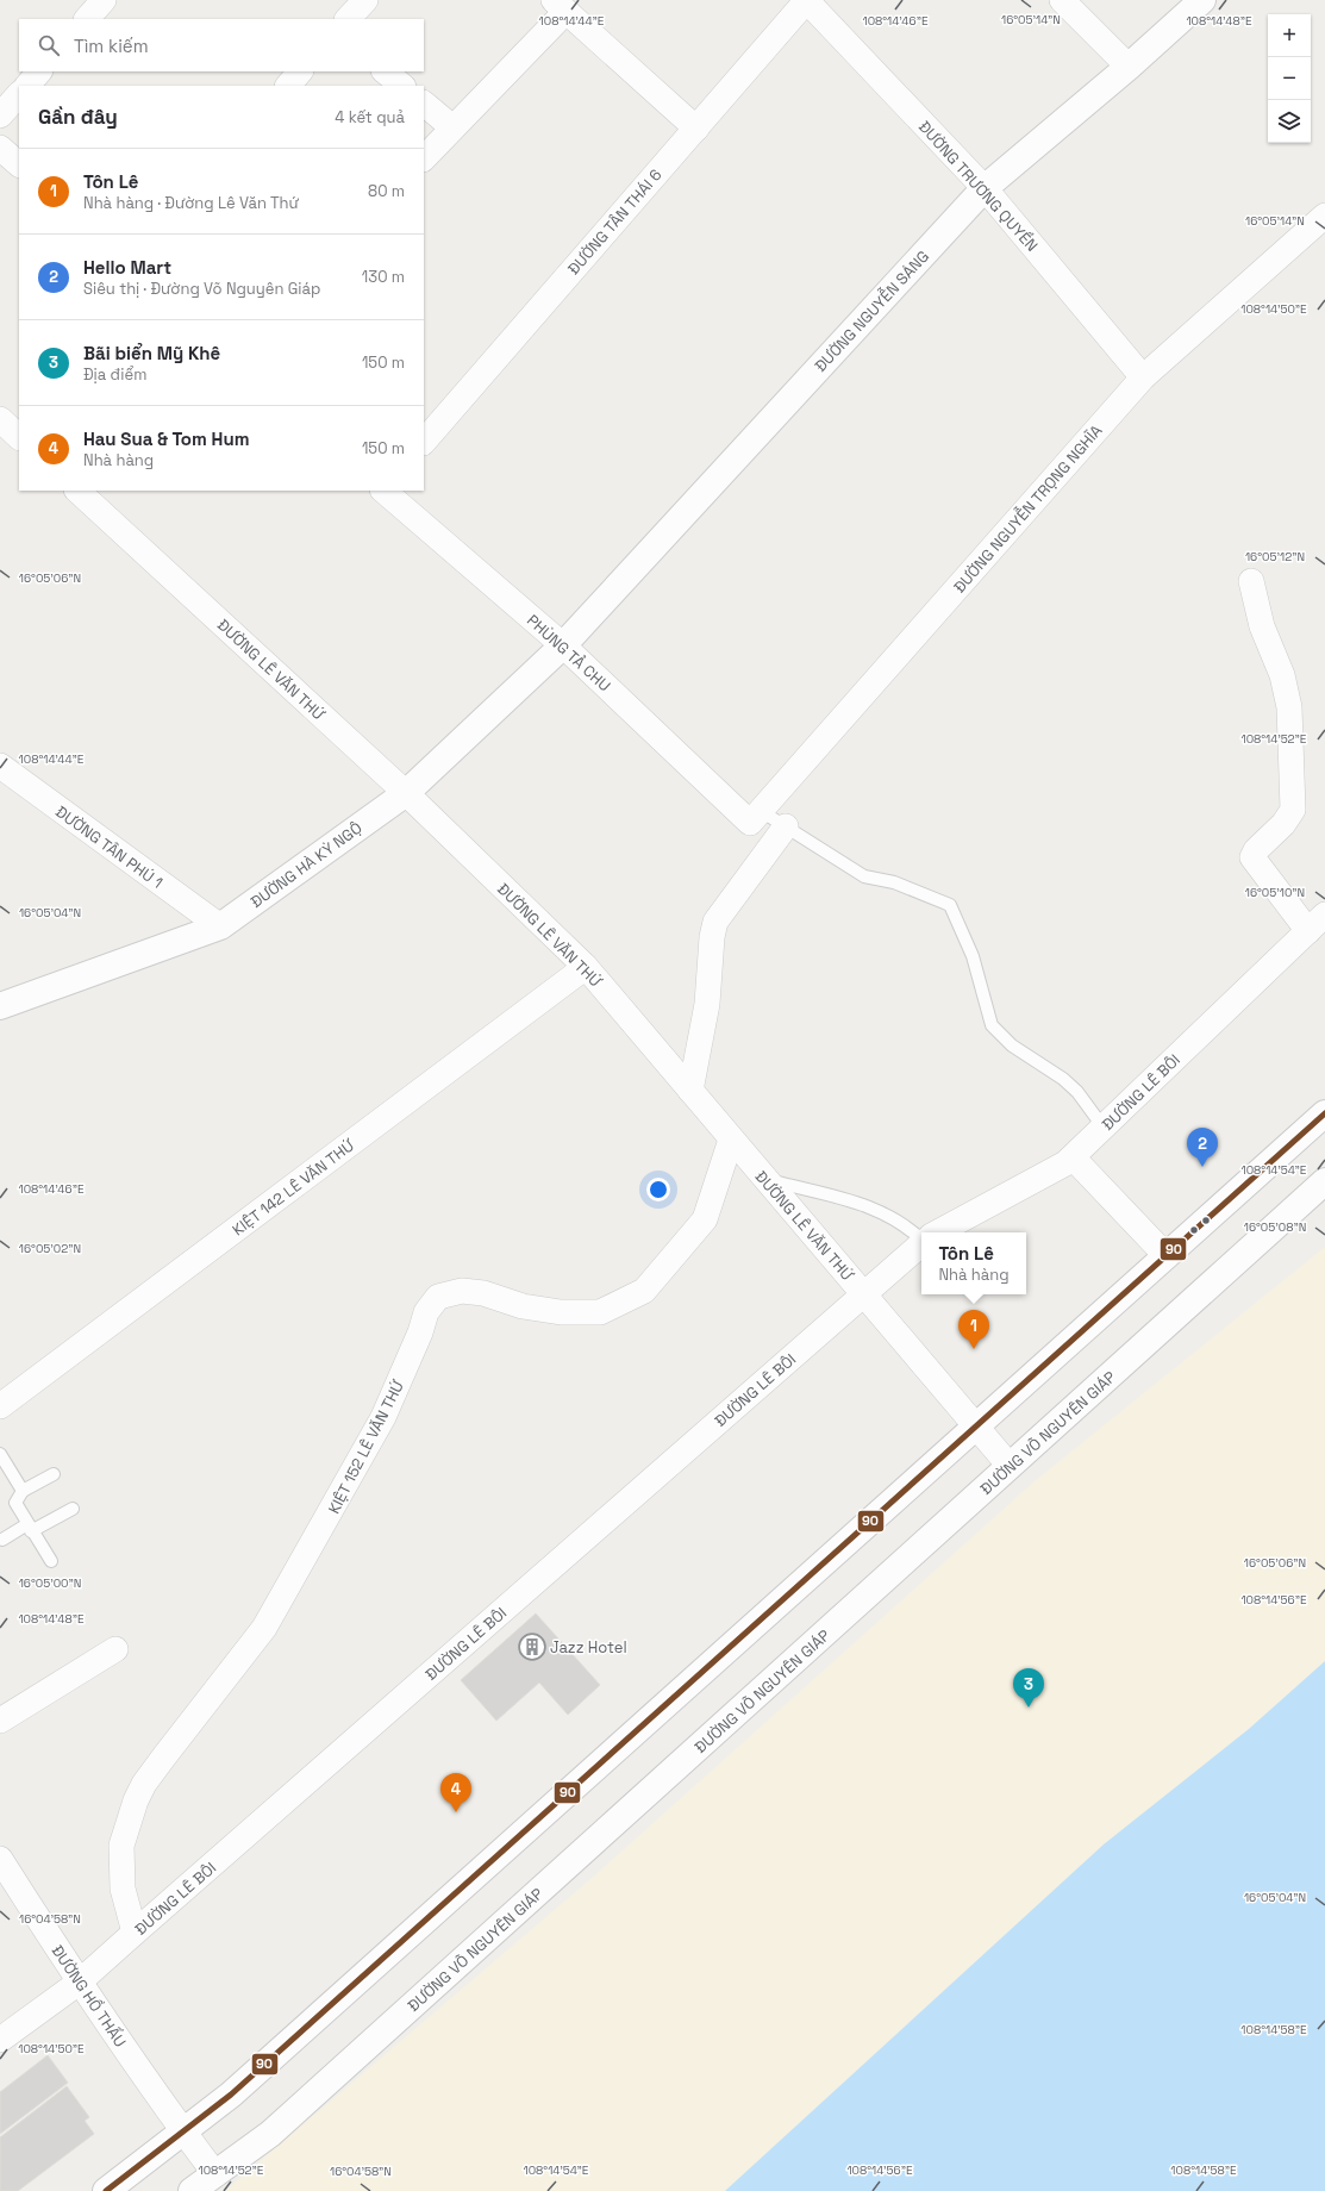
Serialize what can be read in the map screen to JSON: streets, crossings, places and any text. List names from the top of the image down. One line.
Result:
{"streets":{"main road":["ĐƯỜNG NGUYỄN SÁNG","ĐƯỜNG HÀ KỲ NGỘ","ĐƯỜNG VÕ NGUYÊN GIÁP"],"street":["ĐƯỜNG TRƯƠNG QUYỀN","ĐƯỜNG TÂN THÁI 6","ĐƯỜNG NGUYỄN TRỌNG NGHĨA","PHÙNG TẢ CHU","ĐƯỜNG LÊ VĂN THỨ","ĐƯỜNG TÂN PHÚ 1","ĐƯỜNG LÊ BÔI","KIỆT 142 LÊ VĂN THỨ","KIỆT 152 LÊ VĂN THỨ","ĐƯỜNG HỒ THẤU"]},"crossings":[["ĐƯỜNG TRƯƠNG QUYỀN","ĐƯỜNG TÂN THÁI 6"],["ĐƯỜNG TRƯƠNG QUYỀN","ĐƯỜNG NGUYỄN SÁNG"],["ĐƯỜNG TRƯƠNG QUYỀN","ĐƯỜNG NGUYỄN TRỌNG NGHĨA"],["ĐƯỜNG NGUYỄN SÁNG","PHÙNG TẢ CHU"],["ĐƯỜNG NGUYỄN SÁNG","ĐƯỜNG HÀ KỲ NGỘ"],["ĐƯỜNG NGUYỄN TRỌNG NGHĨA","PHÙNG TẢ CHU"],["PHÙNG TẢ CHU","ĐƯỜNG HÀ KỲ NGỘ"],["ĐƯỜNG LÊ VĂN THỨ","ĐƯỜNG HÀ KỲ NGỘ"],["ĐƯỜNG LÊ VĂN THỨ","ĐƯỜNG LÊ BÔI"],["ĐƯỜNG LÊ VĂN THỨ","KIỆT 142 LÊ VĂN THỨ"],["ĐƯỜNG LÊ VĂN THỨ","ĐƯỜNG VÕ NGUYÊN GIÁP"],["ĐƯỜNG LÊ VĂN THỨ","KIỆT 152 LÊ VĂN THỨ"],["ĐƯỜNG TÂN PHÚ 1","ĐƯỜNG HÀ KỲ NGỘ"],["ĐƯỜNG LÊ BÔI","KIỆT 152 LÊ VĂN THỨ"],["ĐƯỜNG LÊ BÔI","ĐƯỜNG HỒ THẤU"],["ĐƯỜNG VÕ NGUYÊN GIÁP","ĐƯỜNG HỒ THẤU"]],"places":{"building":["Jazz Hotel"]},"lines":["transit line 90"],"page":{"map_buttons":["+","−"],"search":"Tìm kiếm","heading":["Gần đây","4 kết quả"],"list":[{"mark":"1","name":"Tôn Lê","note":"Nhà hàng · Đường Lê Văn Thứ","value":"80 m"},{"mark":"2","name":"Hello Mart","note":"Siêu thị · Đường Võ Nguyên Giáp","value":"130 m"},{"mark":"3","name":"Bãi biển Mỹ Khê","note":"Địa điểm","value":"150 m"},{"mark":"4","name":"Hau Sua & Tom Hum","note":"Nhà hàng","value":"150 m"}],"pins":["2","1","3","4"],"popup":["Tôn Lê","Nhà hàng"]},"coordinates":["16°05'14\"N","108°14'44\"E","108°14'46\"E","108°14'48\"E","108°14'50\"E","16°05'12\"N","16°05'06\"N","108°14'52\"E","16°05'10\"N","16°05'04\"N","108°14'54\"E","16°05'08\"N","16°05'02\"N","16°05'00\"N","108°14'56\"E","16°04'58\"N","108°14'58\"E"]}
